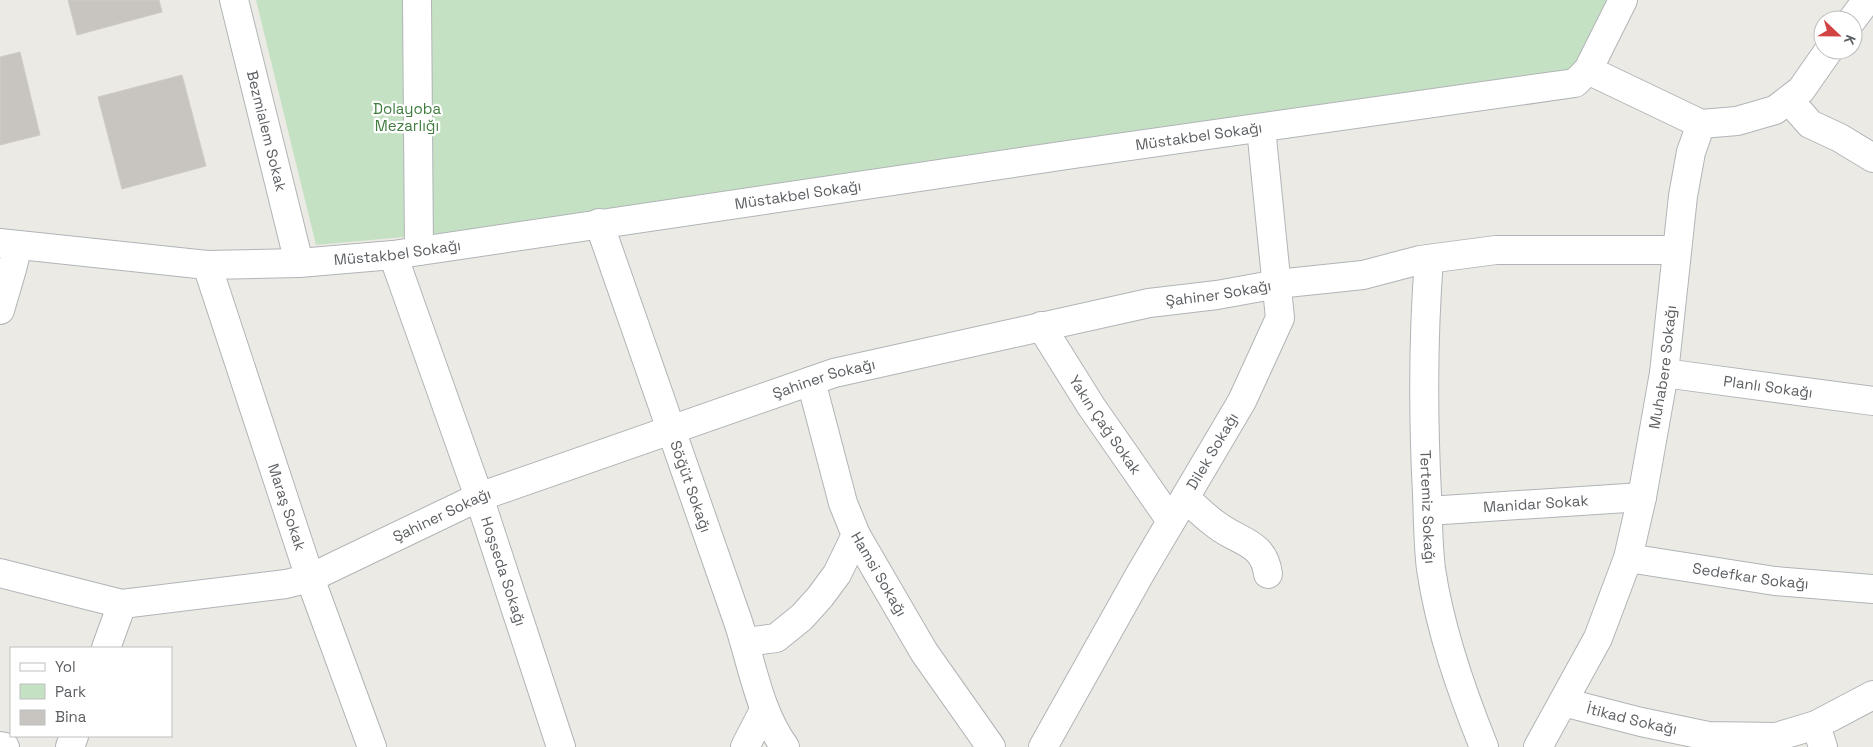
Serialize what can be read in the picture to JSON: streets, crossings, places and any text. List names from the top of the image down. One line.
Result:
{"streets":{"street":["Bezmialem Sokak","Müstakbel Sokağı","Şahiner Sokağı","Muhabere Sokağı","Planlı Sokağı","Yakın Çağ Sokak","Dilek Sokağı","Söğüt Sokağı","Manidar Sokak","Maraş Sokak","Tertemiz Sokağı","Hoşseda Sokağı","Hamsi Sokağı","Sedefkar Sokağı","İtikad Sokağı"]},"crossings":[["Bezmialem Sokak","Müstakbel Sokağı"],["Müstakbel Sokağı","Dilek Sokağı"],["Müstakbel Sokağı","Söğüt Sokağı"],["Müstakbel Sokağı","Maraş Sokak"],["Müstakbel Sokağı","Hoşseda Sokağı"],["Şahiner Sokağı","Muhabere Sokağı"],["Şahiner Sokağı","Yakın Çağ Sokak"],["Şahiner Sokağı","Dilek Sokağı"],["Şahiner Sokağı","Söğüt Sokağı"],["Şahiner Sokağı","Maraş Sokak"],["Şahiner Sokağı","Tertemiz Sokağı"],["Şahiner Sokağı","Hoşseda Sokağı"],["Şahiner Sokağı","Hamsi Sokağı"],["Muhabere Sokağı","Planlı Sokağı"],["Muhabere Sokağı","Manidar Sokak"],["Muhabere Sokağı","Sedefkar Sokağı"],["Muhabere Sokağı","İtikad Sokağı"],["Yakın Çağ Sokak","Dilek Sokağı"],["Manidar Sokak","Tertemiz Sokağı"]],"parks":["Dolayoba Mezarlığı"],"legend":["Yol","Park","Bina"],"north":"right"}
